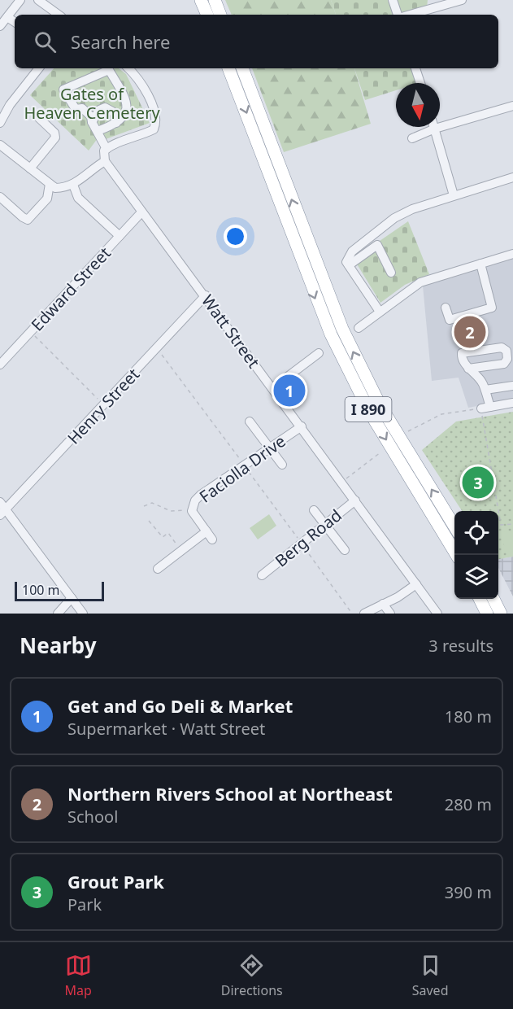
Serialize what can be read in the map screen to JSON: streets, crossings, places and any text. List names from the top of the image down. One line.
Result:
{"streets":{"highway":["I 890"],"street":["Edward Street","Watt Street","Henry Street","Faciolla Drive","Berg Road"]},"crossings":[["Edward Street","Watt Street"],["Watt Street","Henry Street"],["Watt Street","Faciolla Drive"],["Watt Street","Berg Road"]],"parks":["Gates of Heaven Cemetery"],"scale_bar":"100 m","north":"bottom","page":{"search":"Search here","pins":["2","1","3"],"scale":"100 m","heading":["Nearby","3 results"],"list":[{"mark":"1","name":"Get and Go Deli & Market","note":"Supermarket · Watt Street","value":"180 m"},{"mark":"2","name":"Northern Rivers School at Northeast","note":"School","value":"280 m"},{"mark":"3","name":"Grout Park","note":"Park","value":"390 m"}],"nav":["Map","Directions","Saved"]}}
